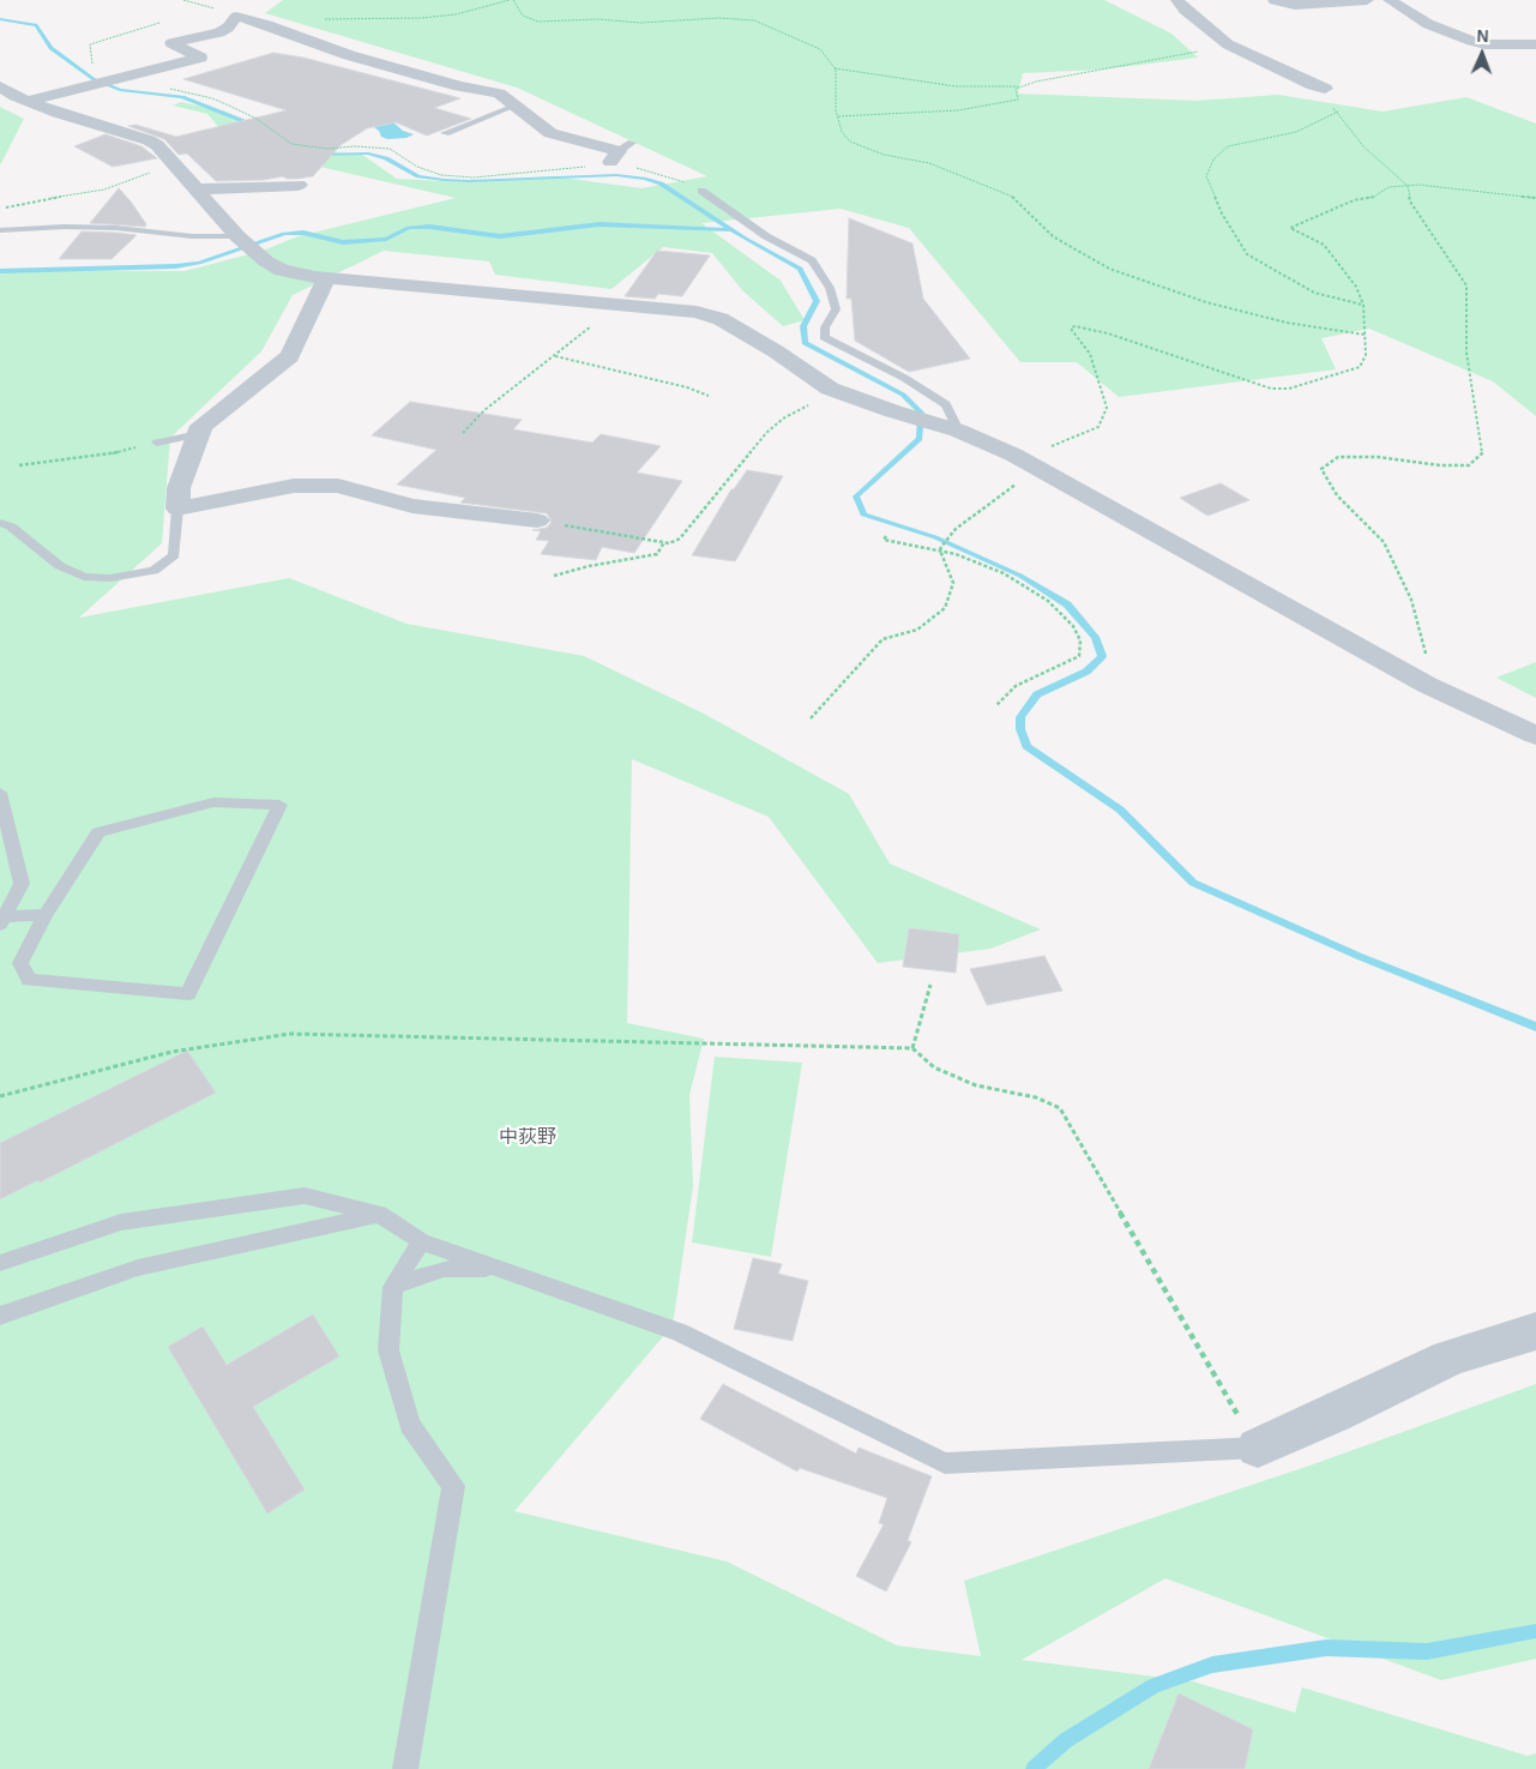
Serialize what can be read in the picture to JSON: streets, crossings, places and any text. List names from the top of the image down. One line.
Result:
{"districts":["中荻野"],"north":"top"}
